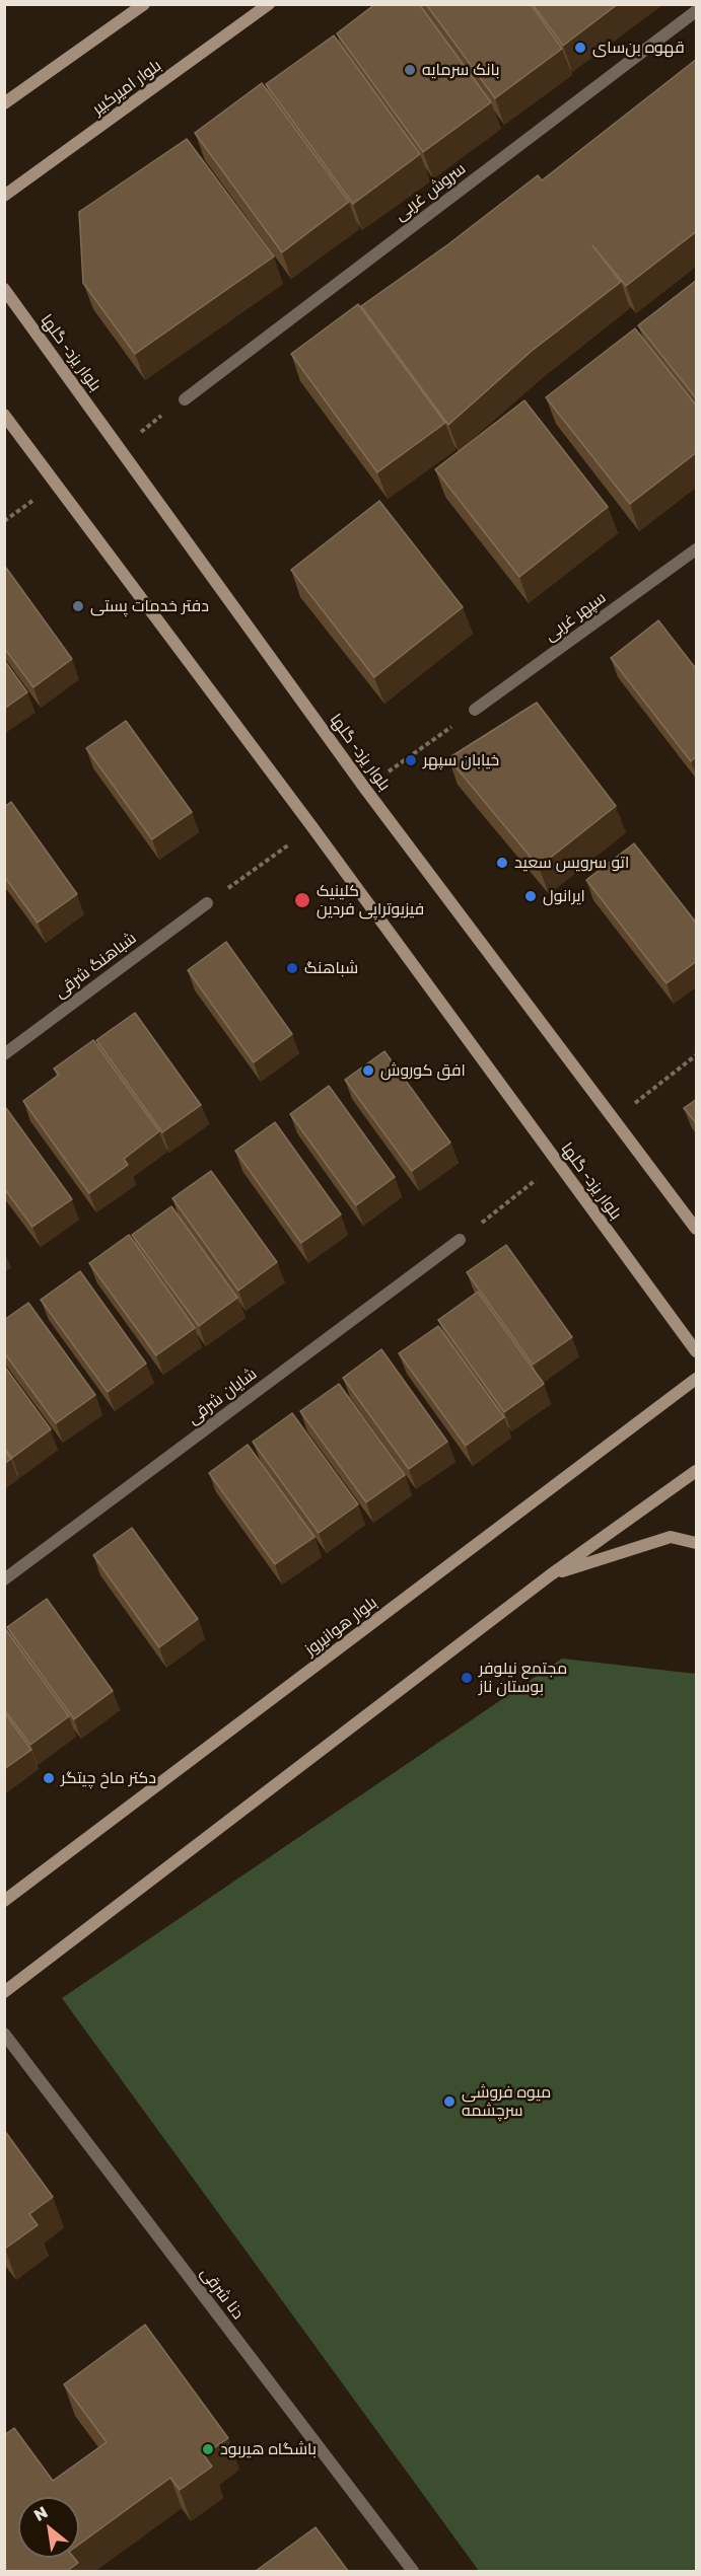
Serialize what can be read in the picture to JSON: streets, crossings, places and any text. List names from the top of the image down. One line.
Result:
{"streets":{"main road":["بلوار امیرکبیر","بلوار یزد- گلها","بلوار هوانیروز"],"street":["سروش غربی","سپهر غربی","شباهنگ شرقی","شایان شرقی","دنا شرقی"]},"places":["قهوه بن‌سای","بانک سرمایه","دفتر خدمات پستی","خیابان سپهر","اتو سرویس سعید","ایرانول","کلینیک فیزیوتراپی فردین","شباهنگ","افق کوروش","مجتمع نیلوفر بوستان ناز","دکتر ماخ چیتگر","میوه فروشی سرچشمه","باشگاه هیربود"],"north":"top left"}
